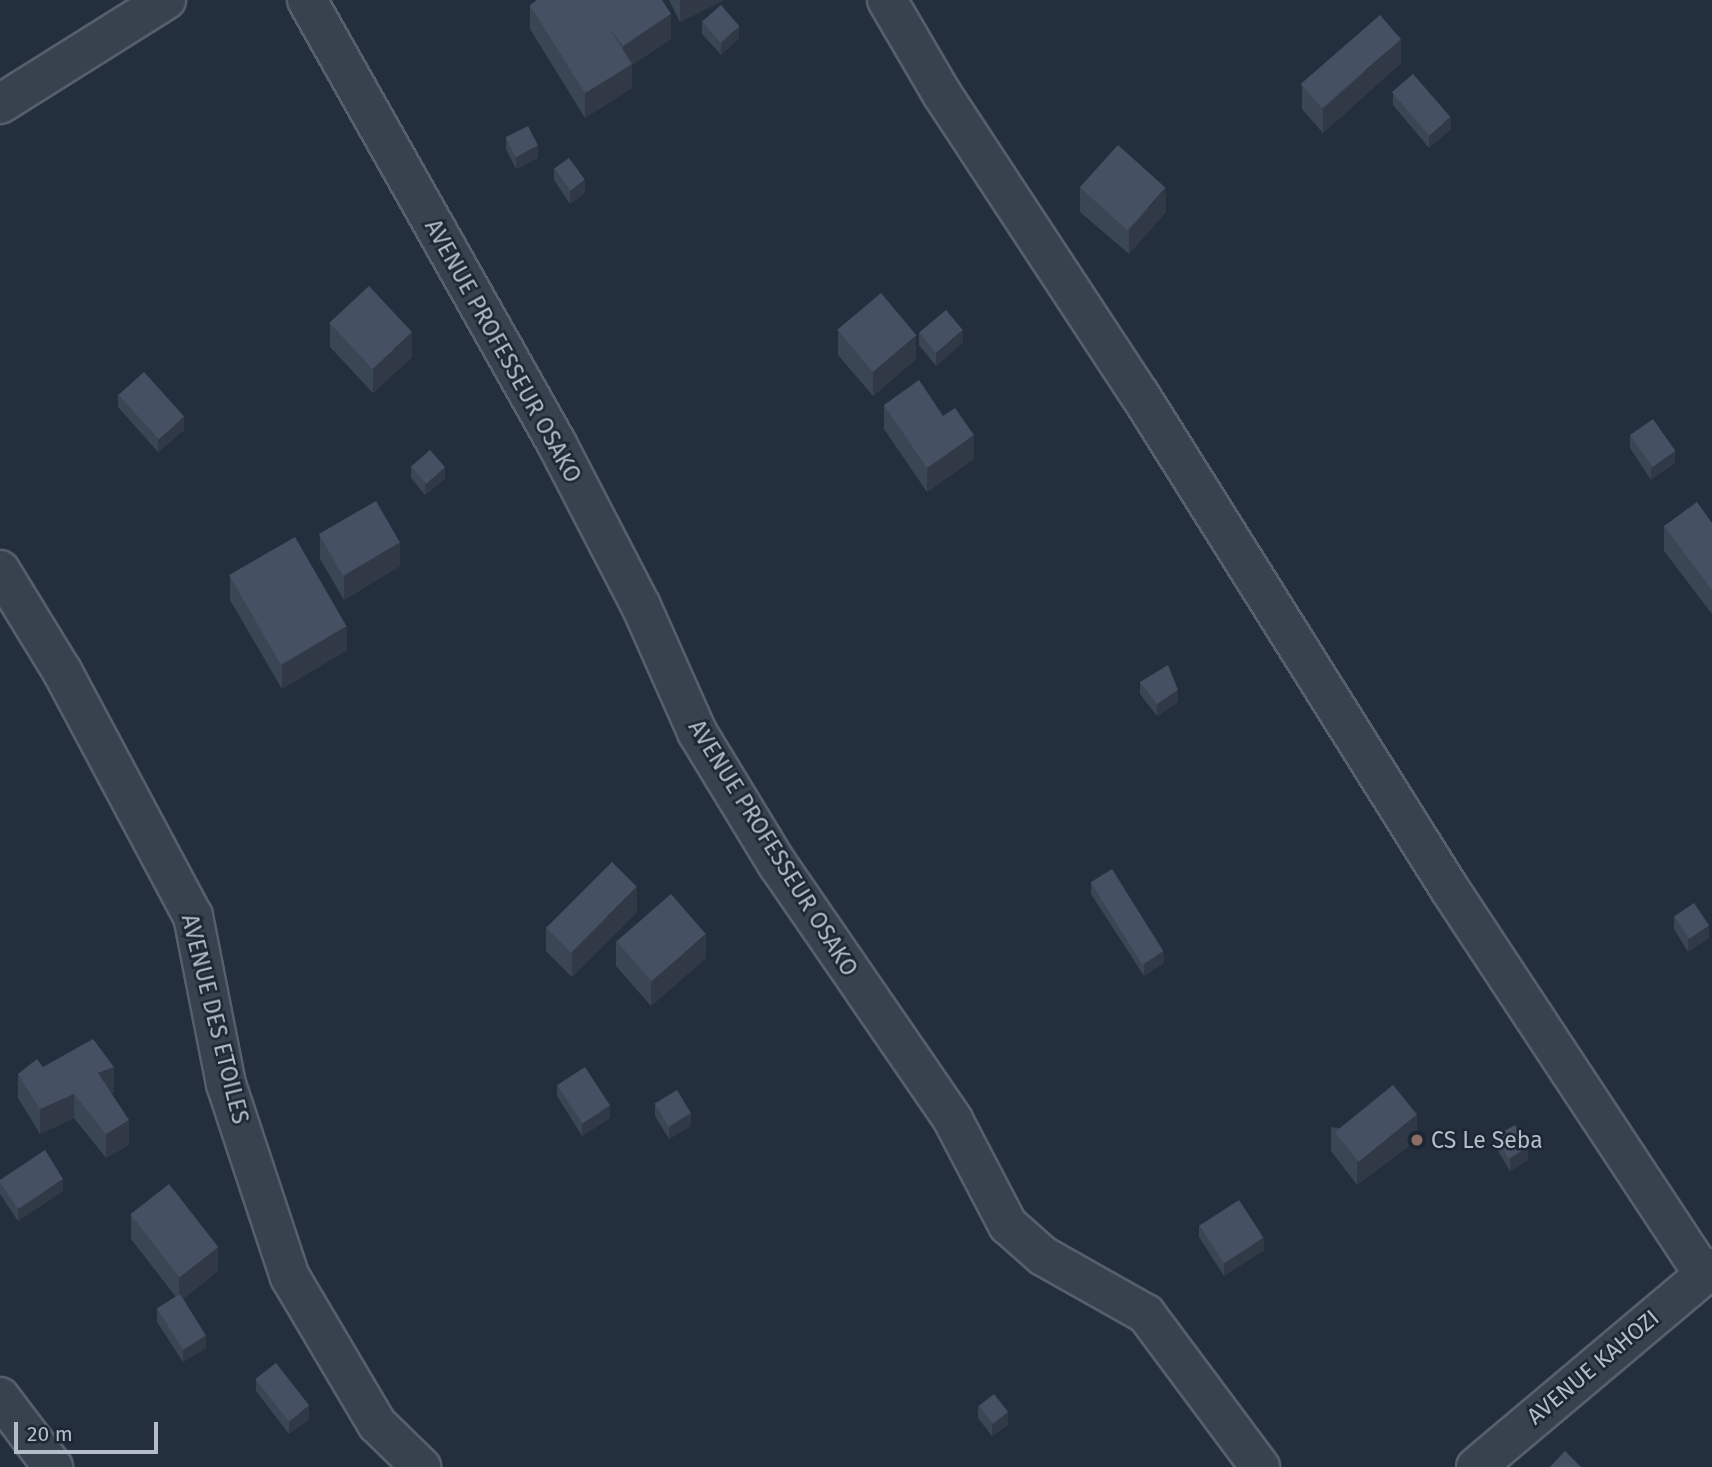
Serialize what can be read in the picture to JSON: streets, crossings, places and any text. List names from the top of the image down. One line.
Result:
{"streets":{"street":["AVENUE PROFESSEUR OSAKO","AVENUE DES ETOILES","AVENUE KAHOZI"]},"places":["CS Le Seba"],"scale_bar":"20 m"}
